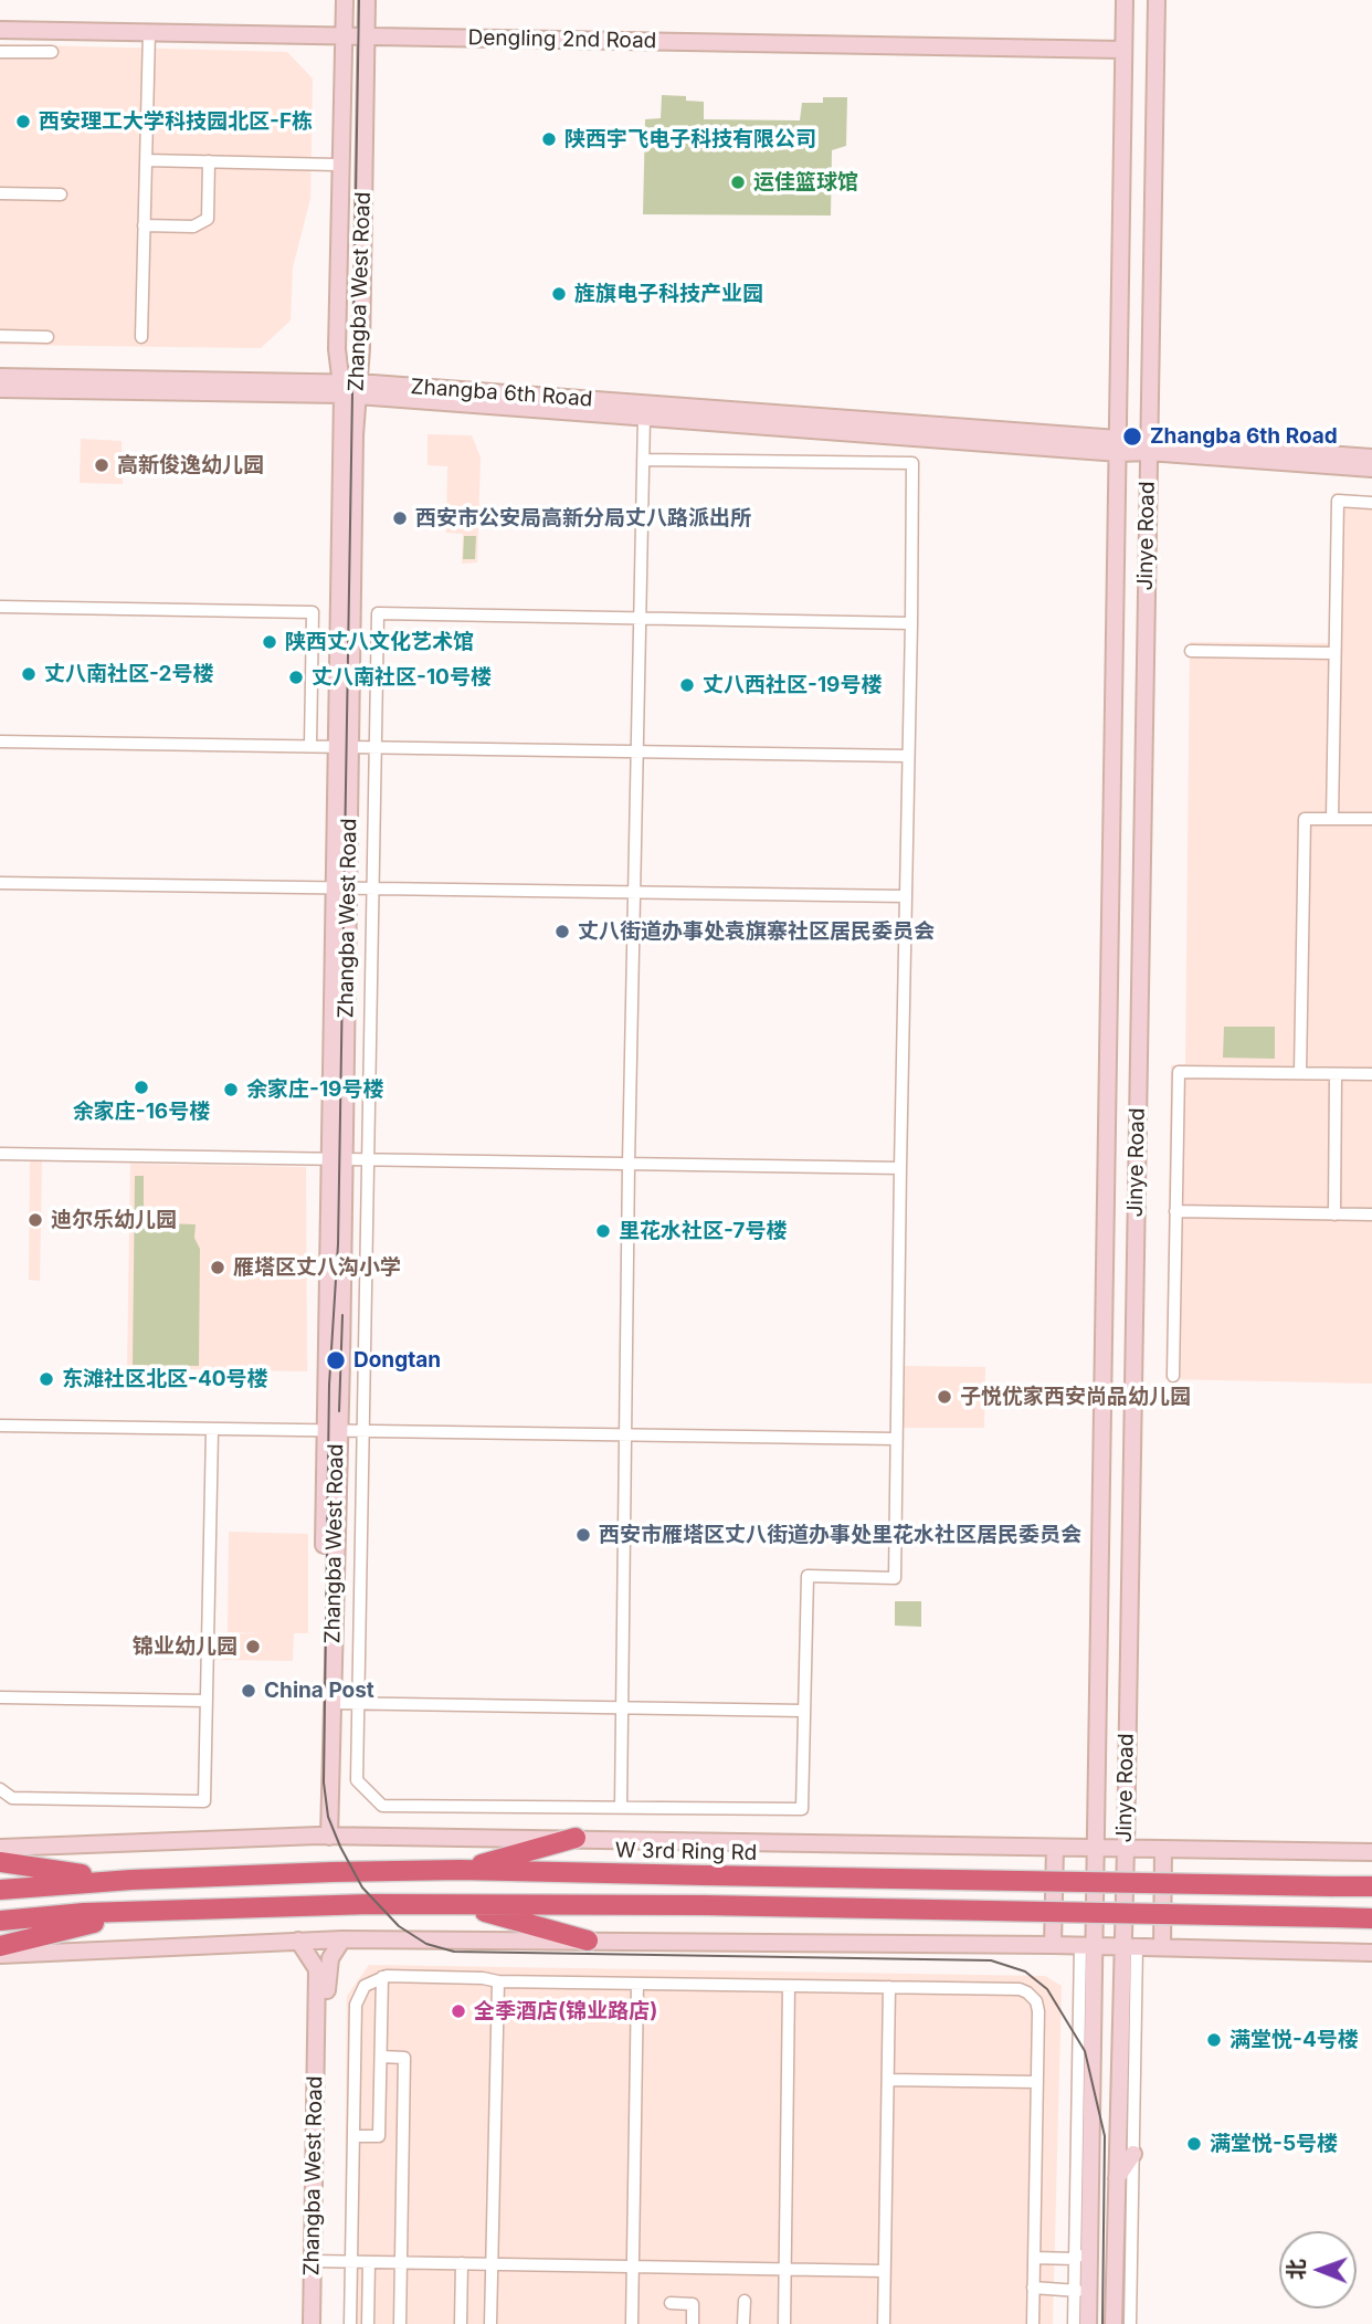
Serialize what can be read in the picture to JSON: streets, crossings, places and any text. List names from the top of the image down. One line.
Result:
{"streets":{"highway":["W 3rd Ring Rd"],"main road":["Dengling 2nd Road","Zhangba West Road","Zhangba 6th Road","Jinye Road"]},"crossings":[["Dengling 2nd Road","Zhangba West Road"],["Dengling 2nd Road","Jinye Road"],["Zhangba West Road","Zhangba 6th Road"],["Zhangba West Road","W 3rd Ring Rd"],["Zhangba 6th Road","Jinye Road"],["Jinye Road","W 3rd Ring Rd"]],"places":["西安理工大学科技园北区-F栋","陕西宇飞电子科技有限公司","运佳篮球馆","旌旗电子科技产业园","Zhangba 6th Road","高新俊逸幼儿园","西安市公安局高新分局丈八路派出所","陕西丈八文化艺术馆","丈八南社区-2号楼","丈八南社区-10号楼","丈八西社区-19号楼","丈八街道办事处袁旗寨社区居民委员会","余家庄-16号楼","余家庄-19号楼","迪尔乐幼儿园","里花水社区-7号楼","雁塔区丈八沟小学","Dongtan","东滩社区北区-40号楼","子悦优家西安尚品幼儿园","西安市雁塔区丈八街道办事处里花水社区居民委员会","锦业幼儿园","China Post","全季酒店(锦业路店)","满堂悦-4号楼","满堂悦-5号楼"],"north":"left"}
